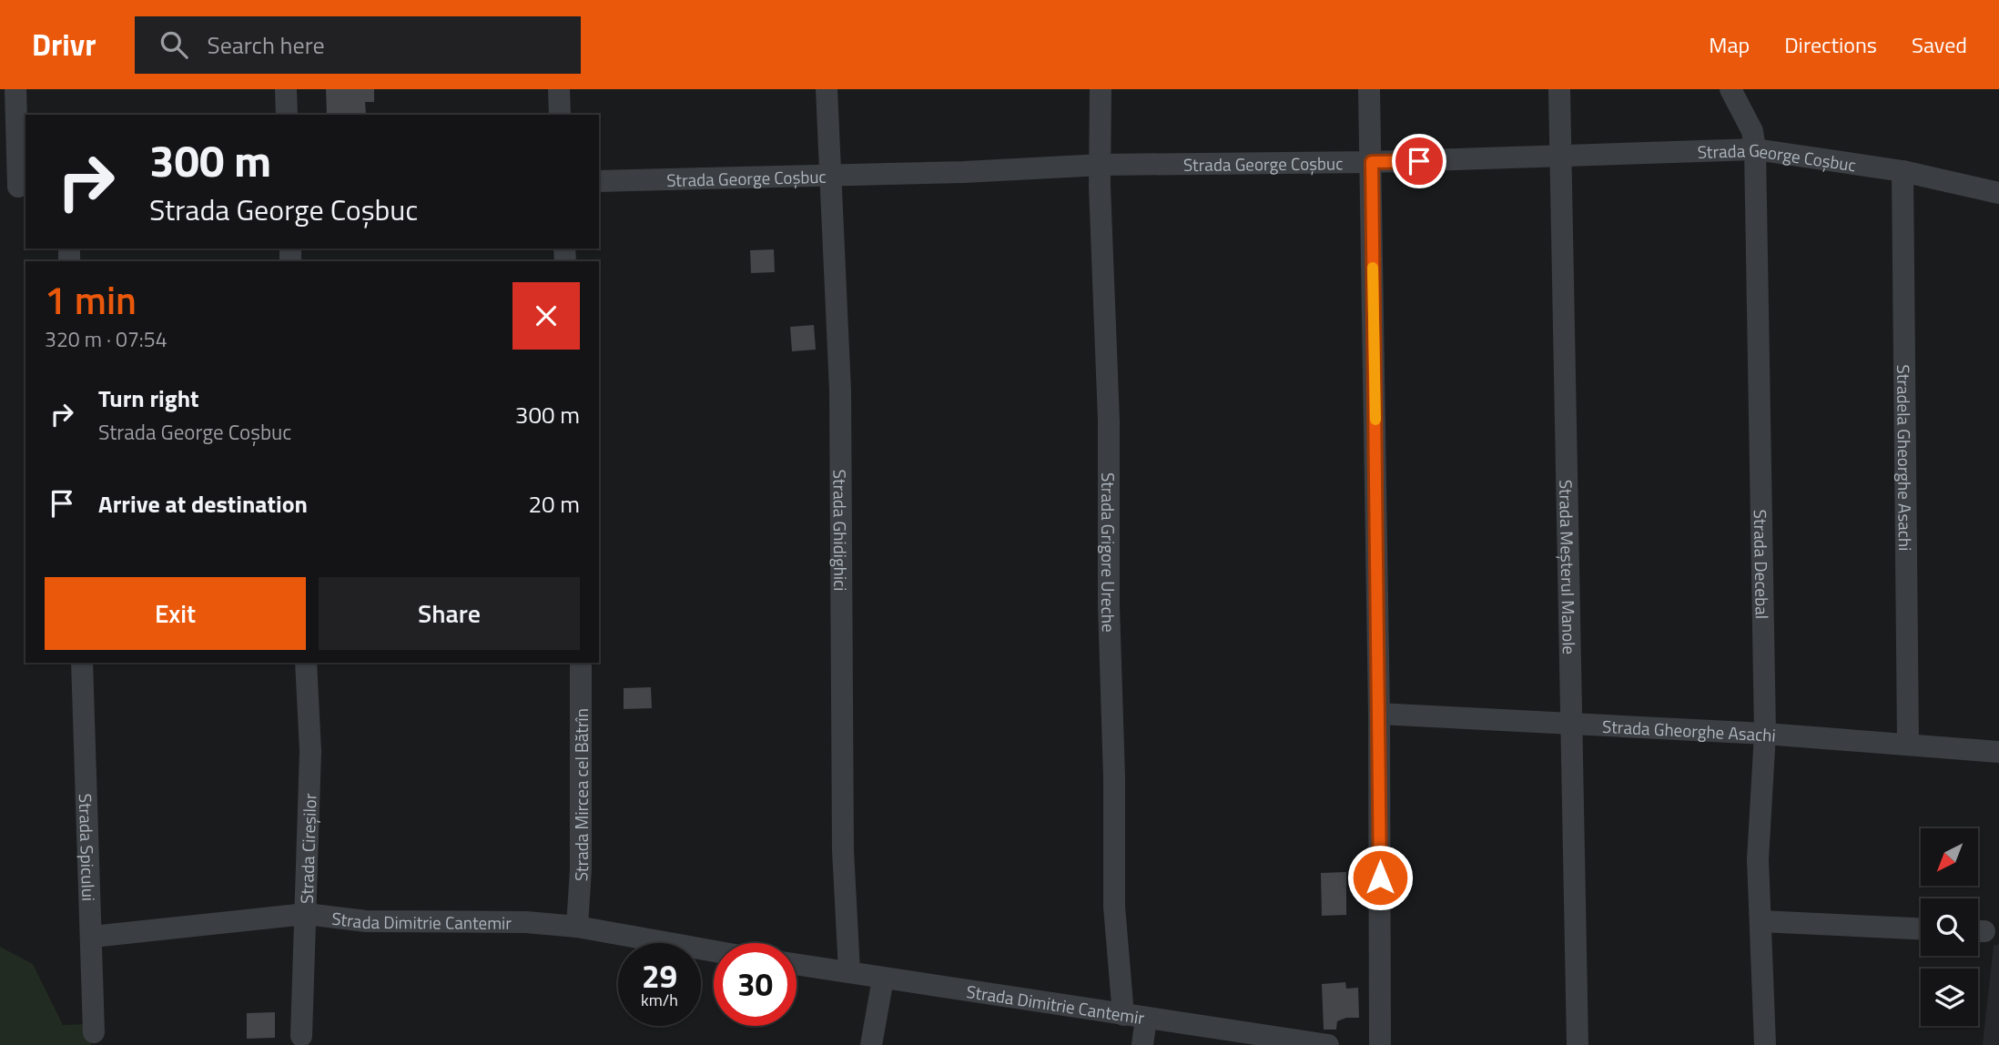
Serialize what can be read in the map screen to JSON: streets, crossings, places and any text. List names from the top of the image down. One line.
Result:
{"streets":{"street":["Strada George Coșbuc","Stradela Gheorghe Asachi","Strada Ghidighici","Strada Grigore Ureche","Strada Decebal","Strada Meșterul Manole","Strada Gheorghe Asachi","Strada Mircea cel Bătrîn","Strada Spicului","Strada Cireșilor","Strada Dimitrie Cantemir"]},"crossings":[["Strada George Coșbuc","Stradela Gheorghe Asachi"],["Strada George Coșbuc","Strada Ghidighici"],["Strada George Coșbuc","Strada Grigore Ureche"],["Strada George Coșbuc","Strada Decebal"],["Strada George Coșbuc","Strada Meșterul Manole"],["Stradela Gheorghe Asachi","Strada Gheorghe Asachi"],["Strada Ghidighici","Strada Dimitrie Cantemir"],["Strada Grigore Ureche","Strada Dimitrie Cantemir"],["Strada Decebal","Strada Gheorghe Asachi"],["Strada Meșterul Manole","Strada Gheorghe Asachi"],["Strada Mircea cel Bătrîn","Strada Dimitrie Cantemir"],["Strada Spicului","Strada Dimitrie Cantemir"],["Strada Cireșilor","Strada Dimitrie Cantemir"]],"north":"bottom left","page":{"header":"Drivr","search":"Search here","nav":["Map","Directions","Saved"],"turn":["300 m","Strada George Coșbuc"],"heading":["1 min","320 m · 07:54"],"list":[{"name":"Turn right","note":"Strada George Coșbuc","value":"300 m"},{"name":"Arrive at destination","value":"20 m"}],"buttons":["Exit","Share"],"speed":"29 km/h","limit":"30"}}
